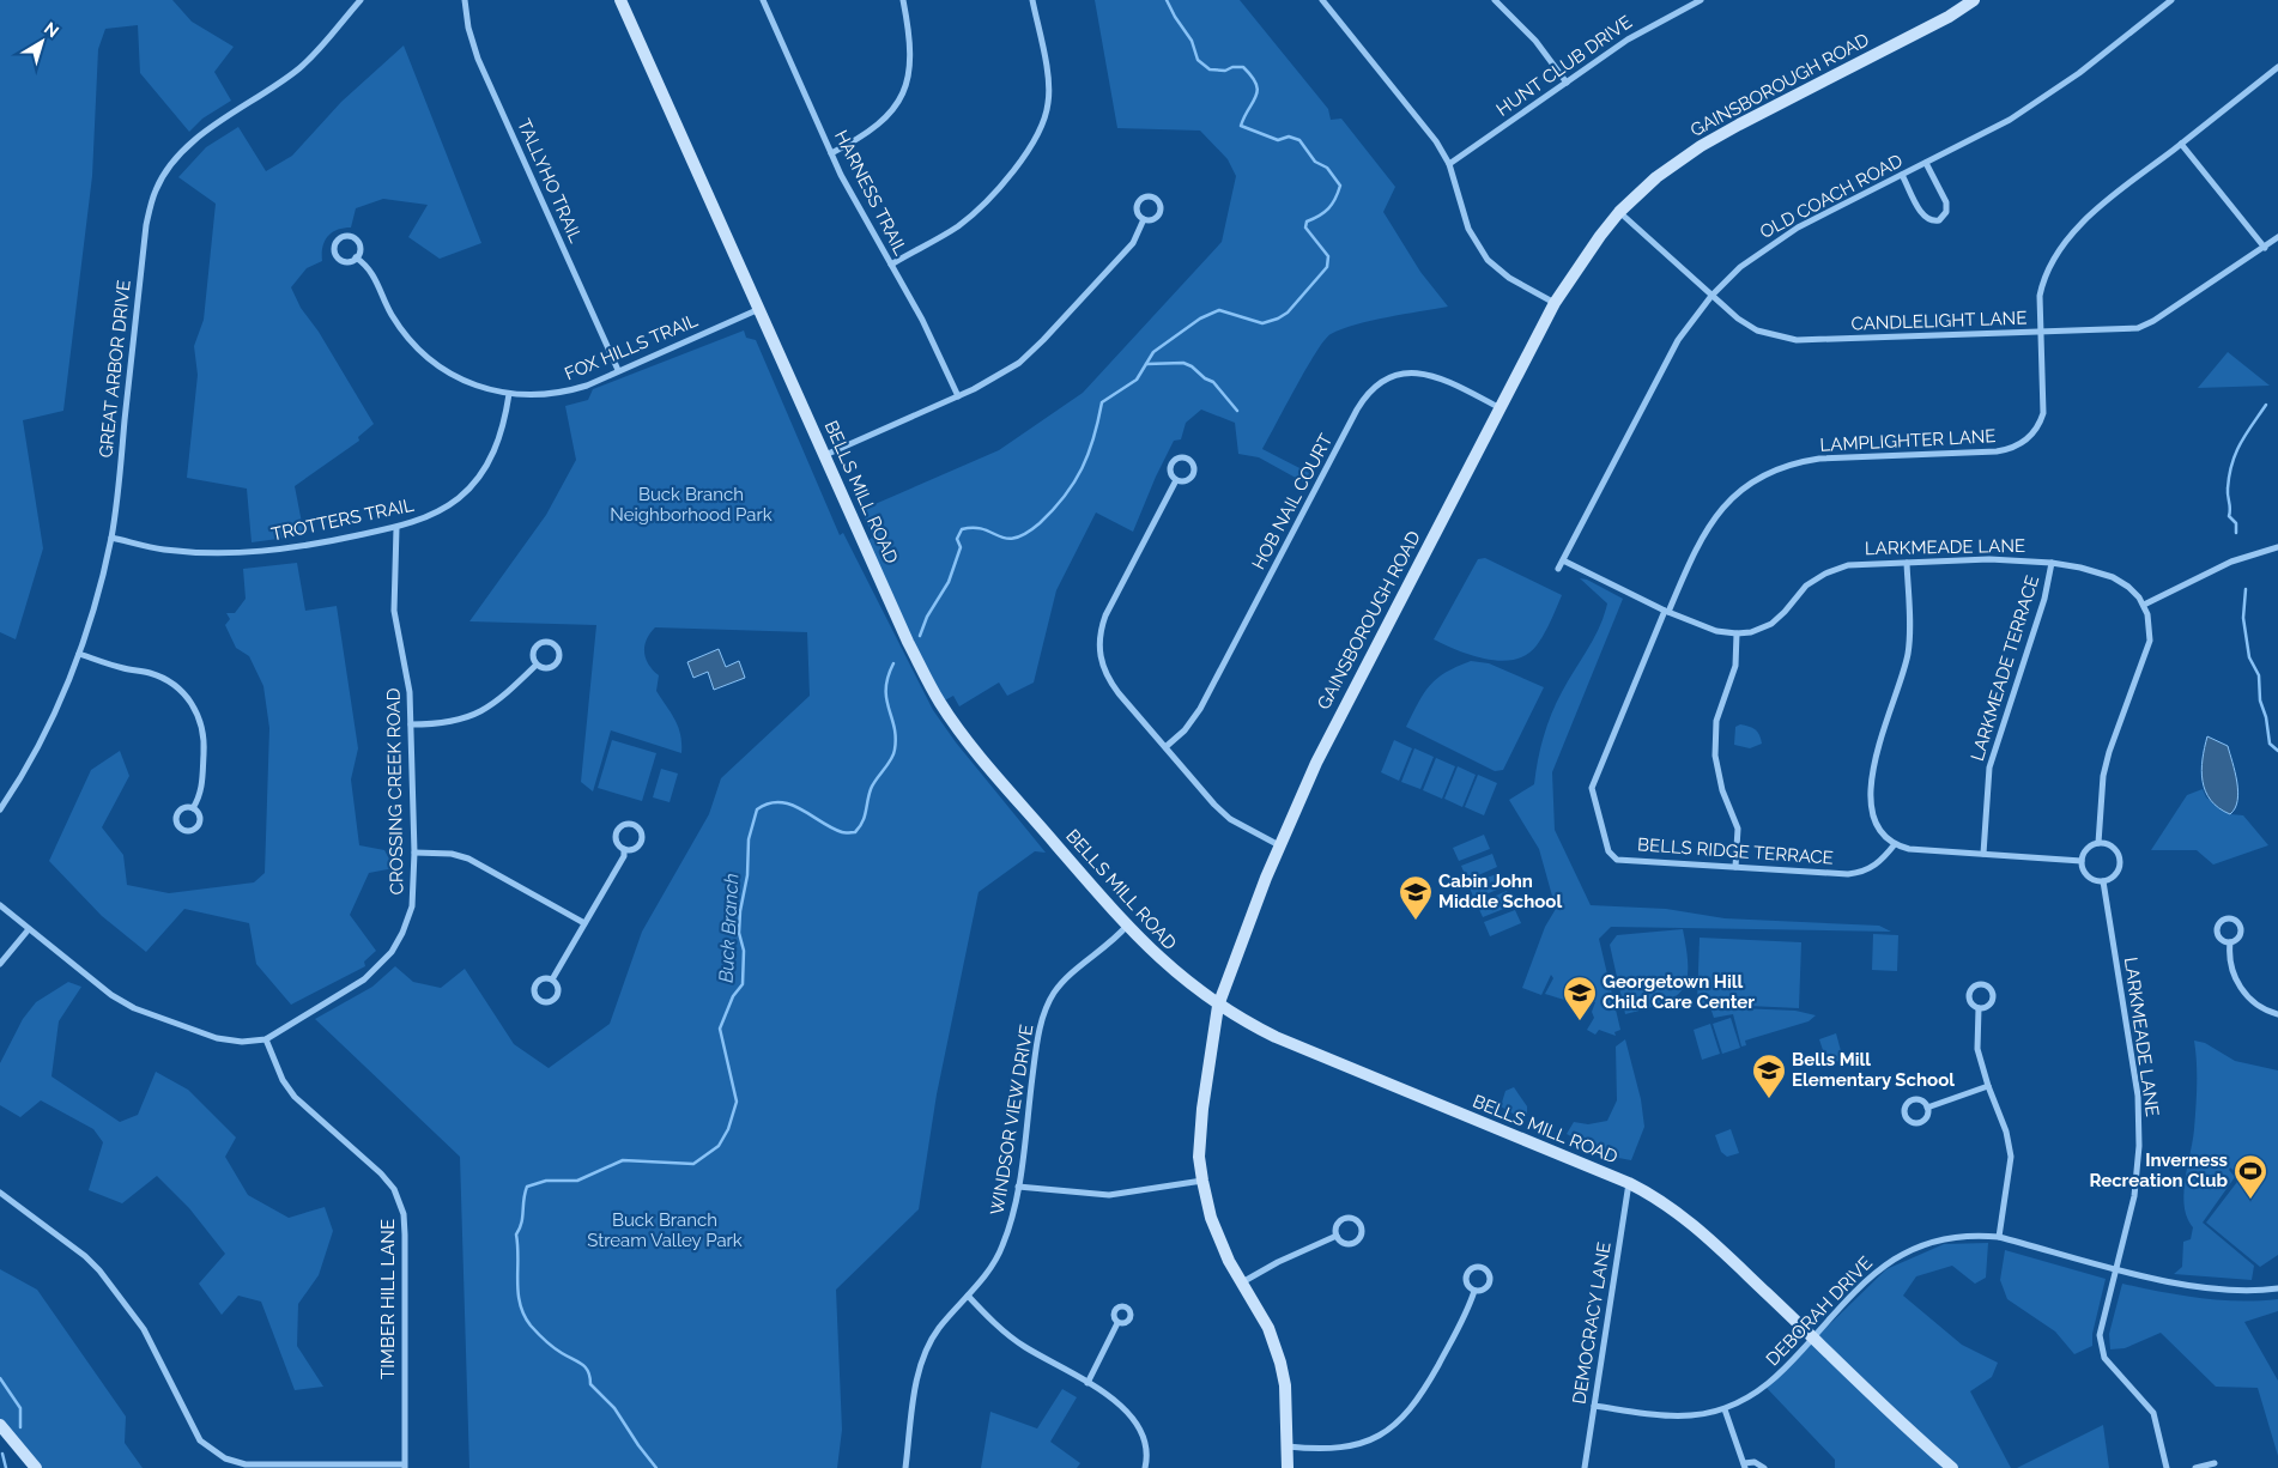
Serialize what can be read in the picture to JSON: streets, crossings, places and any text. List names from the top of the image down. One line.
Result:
{"streets":{"street":["HUNT CLUB DRIVE","GAINSBOROUGH ROAD","TALLYHO TRAIL","HARNESS TRAIL","OLD COACH ROAD","CANDLELIGHT LANE","FOX HILLS TRAIL","GREAT ARBOR DRIVE","LAMPLIGHTER LANE","BELLS MILL ROAD","HOB NAIL COURT","TROTTERS TRAIL","LARKMEADE LANE","LARKMEADE TERRACE","CROSSING CREEK ROAD","BELLS RIDGE TERRACE","WINDSOR VIEW DRIVE","TIMBER HILL LANE","DEBORAH DRIVE","DEMOCRACY LANE"]},"crossings":[["GAINSBOROUGH ROAD","CANDLELIGHT LANE"],["GAINSBOROUGH ROAD","BELLS MILL ROAD"],["GAINSBOROUGH ROAD","HOB NAIL COURT"],["TALLYHO TRAIL","FOX HILLS TRAIL"],["OLD COACH ROAD","CANDLELIGHT LANE"],["OLD COACH ROAD","LARKMEADE LANE"],["CANDLELIGHT LANE","LAMPLIGHTER LANE"],["FOX HILLS TRAIL","BELLS MILL ROAD"],["FOX HILLS TRAIL","TROTTERS TRAIL"],["GREAT ARBOR DRIVE","TROTTERS TRAIL"],["LAMPLIGHTER LANE","LARKMEADE LANE"],["LAMPLIGHTER LANE","BELLS RIDGE TERRACE"],["BELLS MILL ROAD","WINDSOR VIEW DRIVE"],["BELLS MILL ROAD","DEBORAH DRIVE"],["BELLS MILL ROAD","DEMOCRACY LANE"],["TROTTERS TRAIL","CROSSING CREEK ROAD"],["LARKMEADE LANE","LARKMEADE TERRACE"],["LARKMEADE LANE","BELLS RIDGE TERRACE"],["LARKMEADE LANE","DEBORAH DRIVE"],["CROSSING CREEK ROAD","TIMBER HILL LANE"],["DEBORAH DRIVE","DEMOCRACY LANE"]],"water":["Buck Branch"],"parks":["Buck Branch Neighborhood Park","Buck Branch Stream Valley Park"],"places":{"school or university":["Cabin John Middle School","Georgetown Hill Child Care Center","Bells Mill Elementary School"],"sports":["Inverness Recreation Club"]},"north":"top right"}
